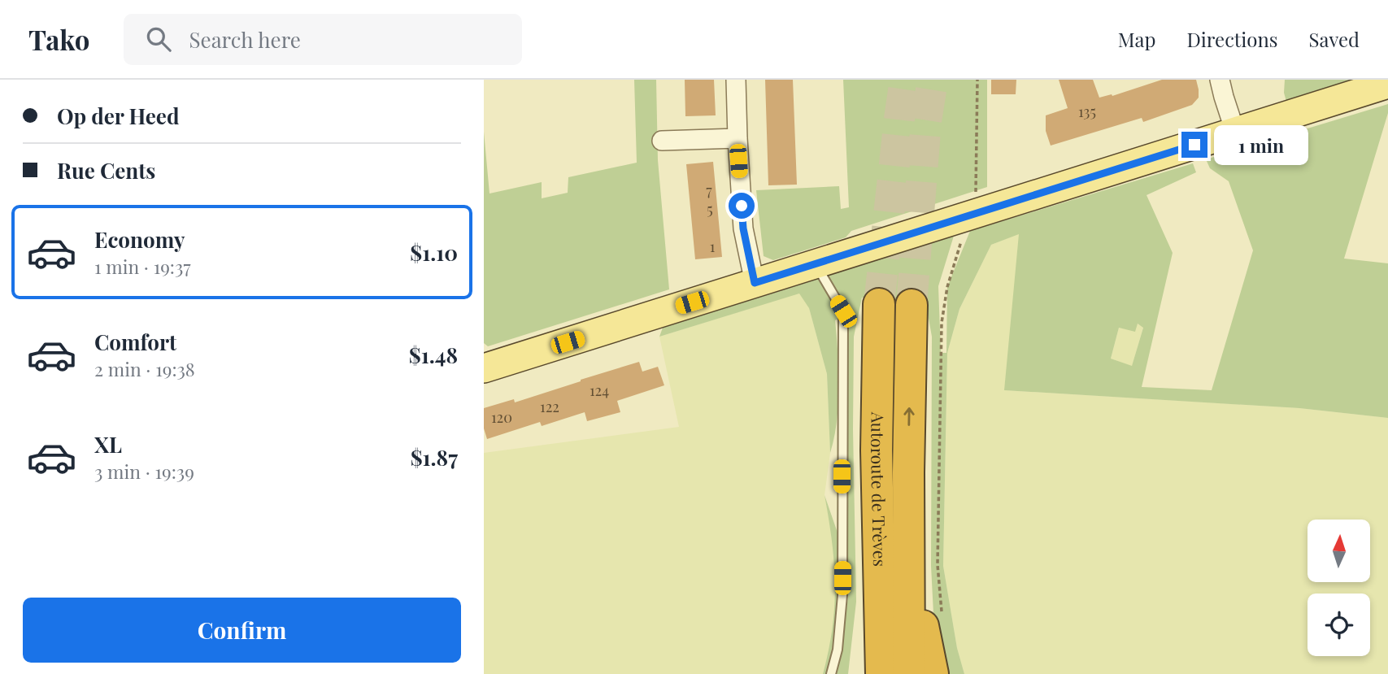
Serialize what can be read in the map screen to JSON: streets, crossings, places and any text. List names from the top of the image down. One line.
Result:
{"streets":{"highway":["Autoroute de Trèves"]},"house_numbers":["135","7","5","1","124","122","120"],"north":"top","page":{"header":"Tako","search":"Search here","nav":["Map","Directions","Saved"],"banner":["Op der Heed","Rue Cents"],"bubble":"1 min","list":[{"name":"Economy","note":"1 min · 19:37","value":"$1.10"},{"name":"Comfort","note":"2 min · 19:38","value":"$1.48"},{"name":"XL","note":"3 min · 19:39","value":"$1.87"}],"buttons":"Confirm"}}
